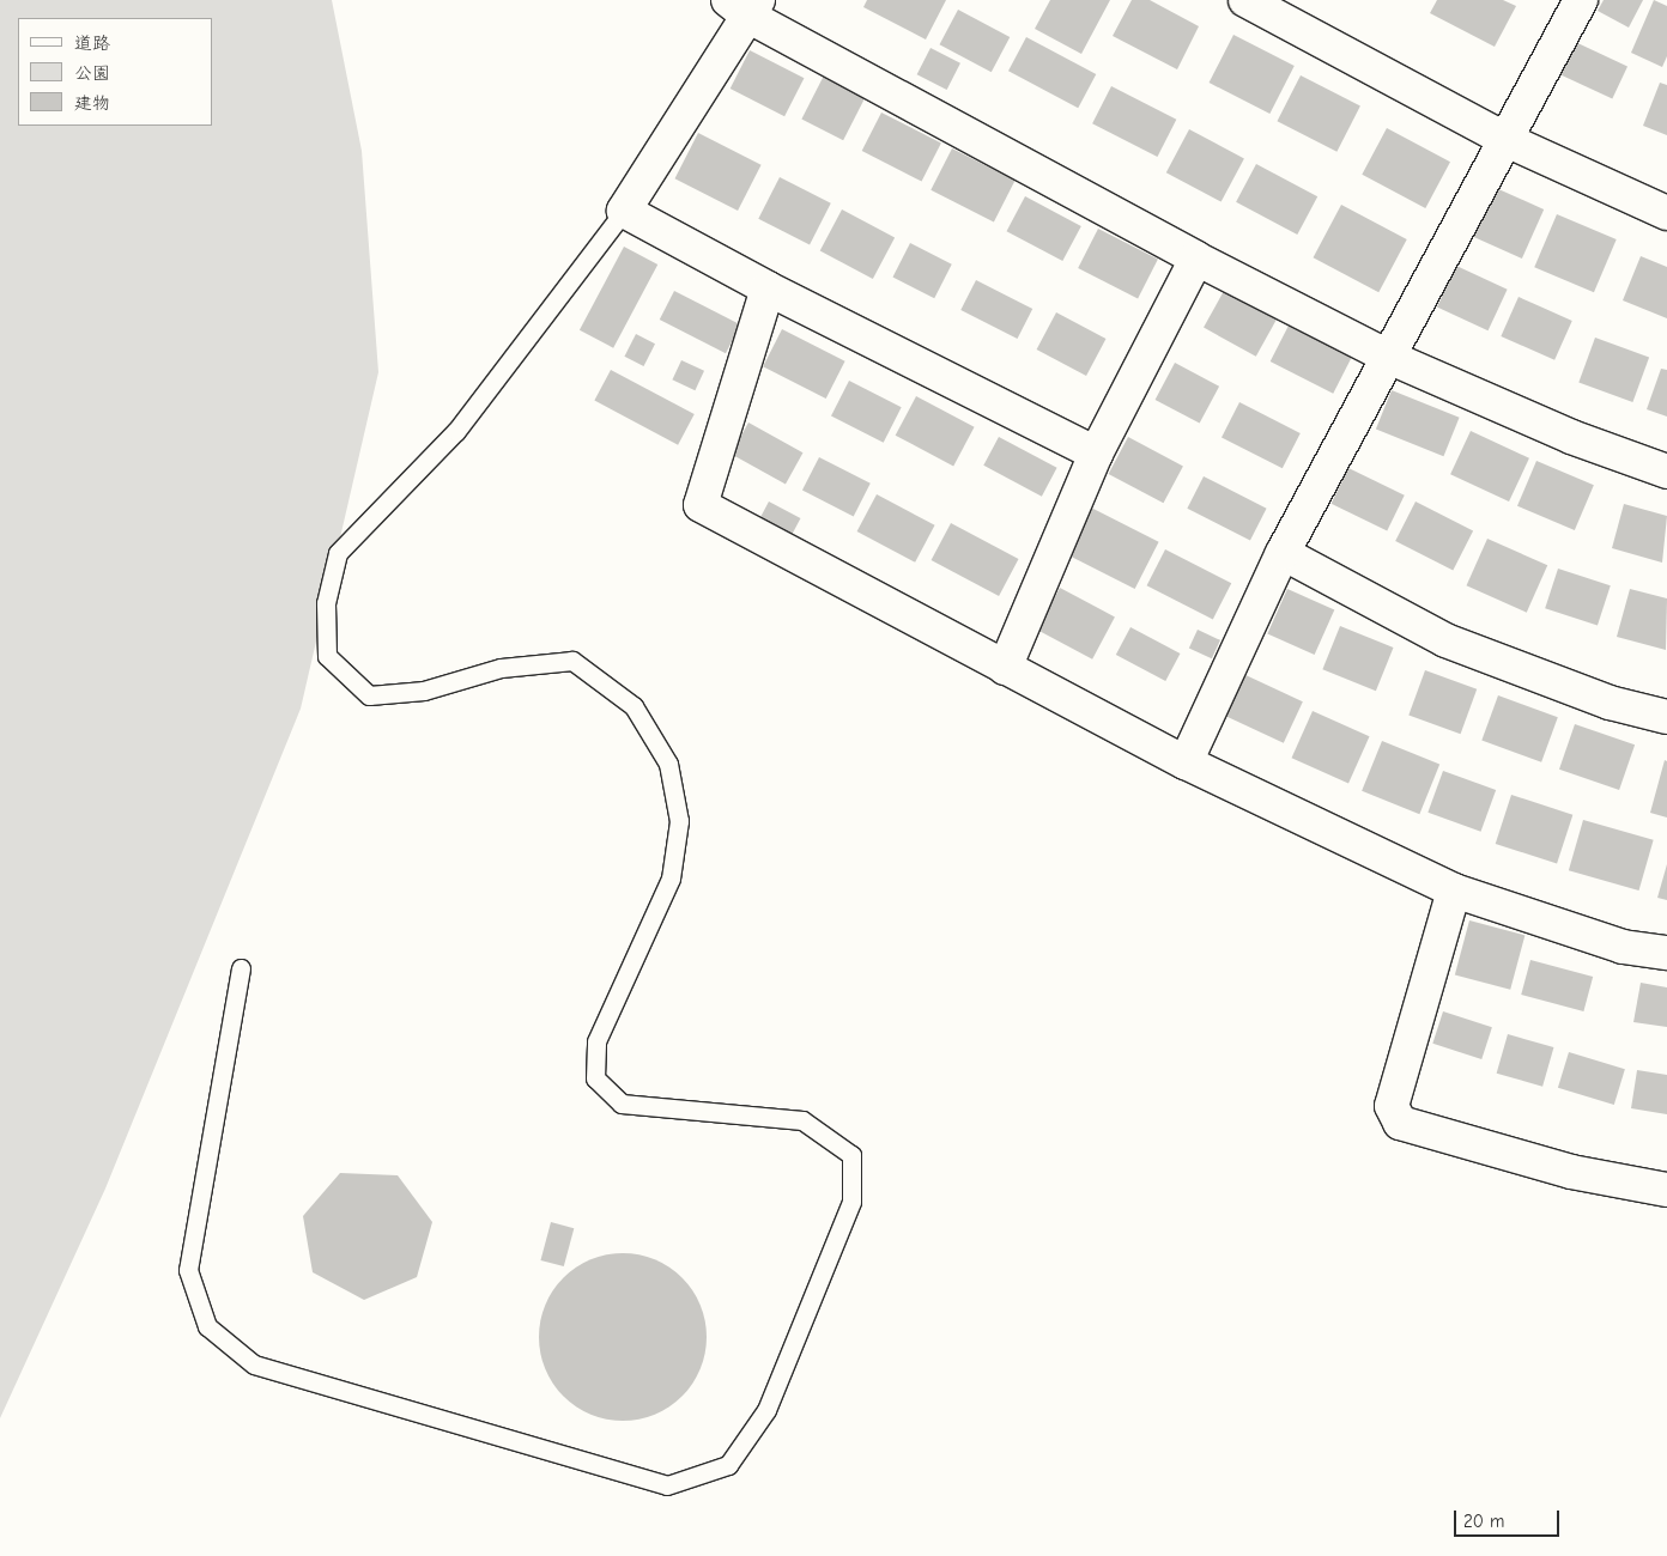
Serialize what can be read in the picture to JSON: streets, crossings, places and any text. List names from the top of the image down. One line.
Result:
{"legend":["道路","公園","建物"],"scale_bar":"20 m"}
